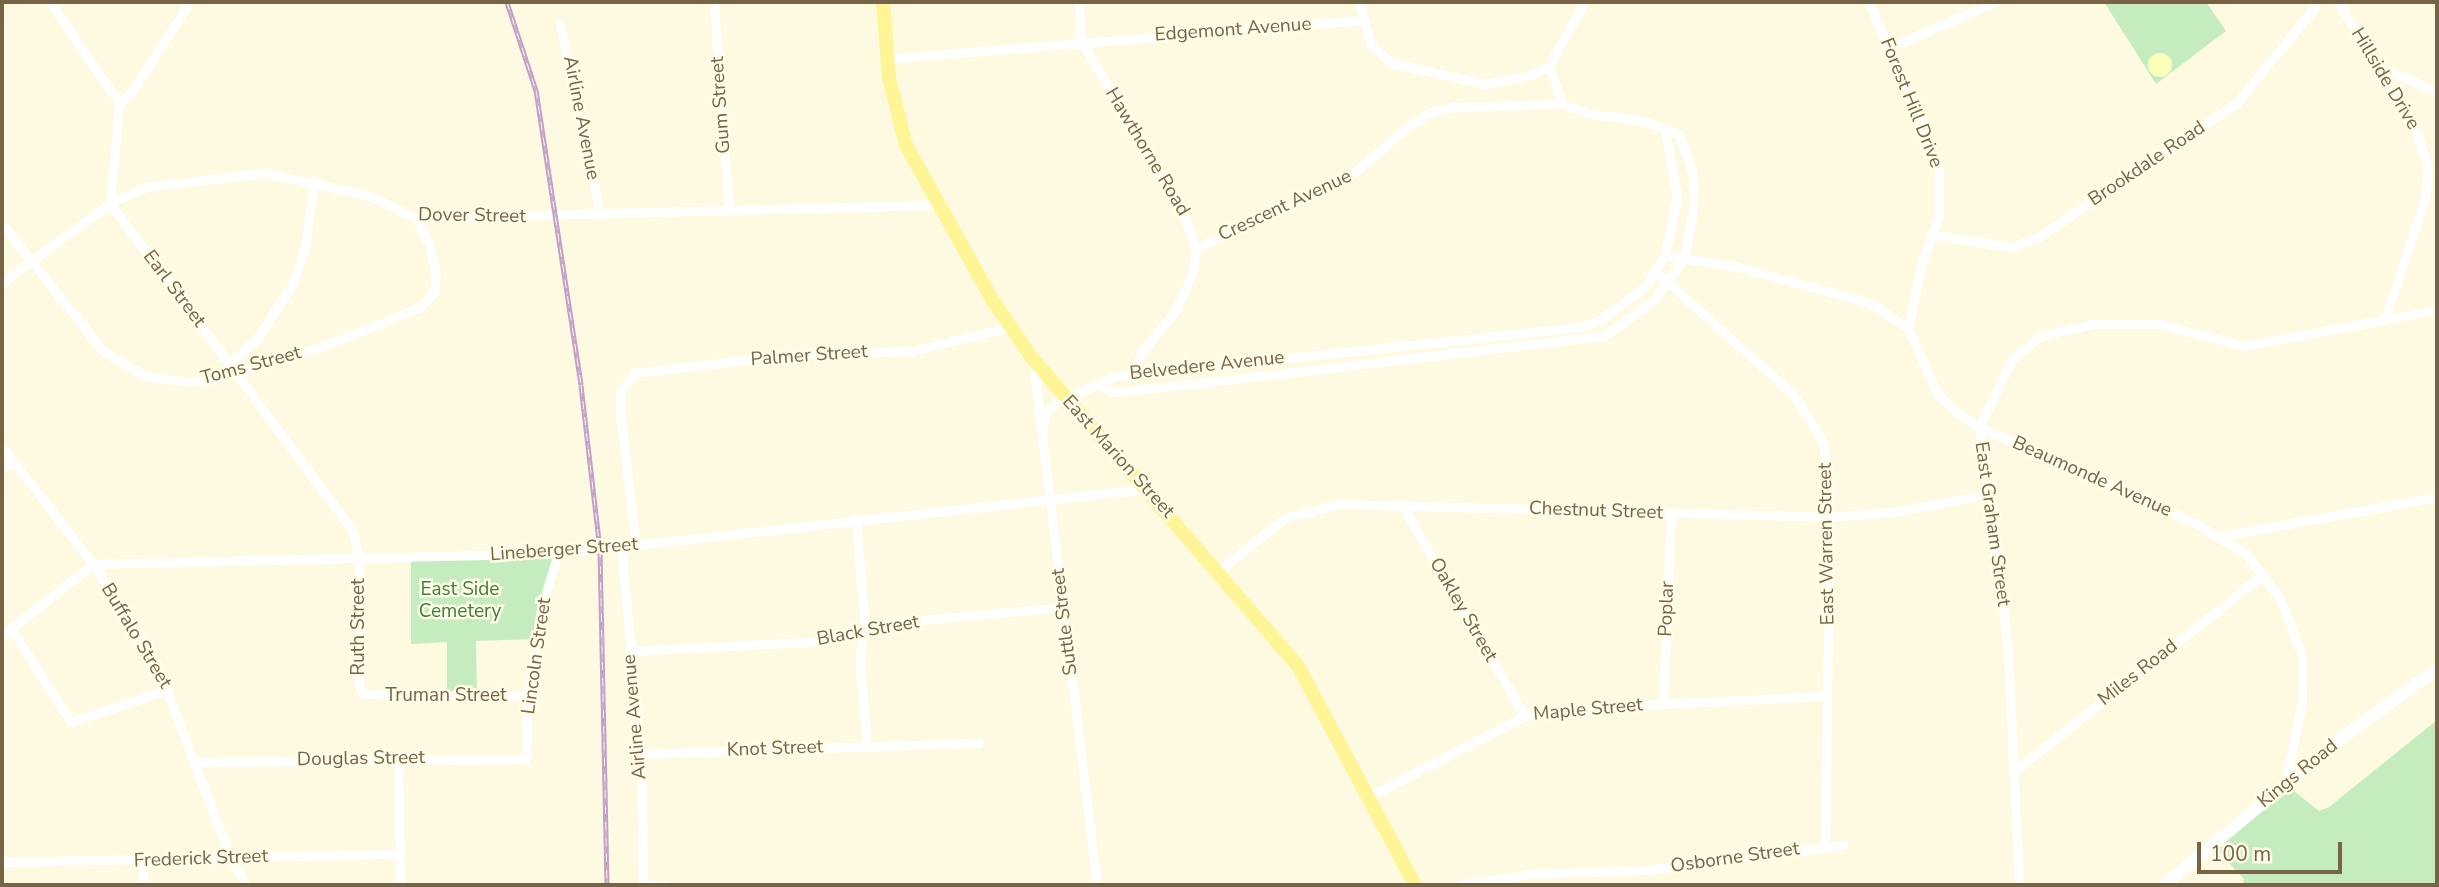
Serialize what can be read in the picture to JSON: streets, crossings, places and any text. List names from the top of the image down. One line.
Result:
{"streets":{"main road":["East Marion Street"],"street":["Edgemont Avenue","Hillside Drive","Forest Hill Drive","Gum Street","Airline Avenue","Hawthorne Road","Brookdale Road","Crescent Avenue","Dover Street","Earl Street","Palmer Street","Toms Street","Belvedere Avenue","Beaumonde Avenue","Chestnut Street","East Graham Street","East Warren Street","Lineberger Street","Poplar","Oakley Street","Suttle Street","Ruth Street","Black Street","Buffalo Street","Lincoln Street","Miles Road","Truman Street","Maple Street","Knot Street","Douglas Street","Kings Road","Osborne Street","Frederick Street"]},"crossings":[["Edgemont Avenue","Hawthorne Road"],["Edgemont Avenue","East Marion Street"],["Hillside Drive","East Graham Street"],["Forest Hill Drive","Brookdale Road"],["Forest Hill Drive","Beaumonde Avenue"],["Gum Street","Dover Street"],["Airline Avenue","Dover Street"],["Airline Avenue","Lineberger Street"],["Airline Avenue","Black Street"],["Airline Avenue","Knot Street"],["Hawthorne Road","Crescent Avenue"],["Dover Street","Earl Street"],["Dover Street","Toms Street"],["Dover Street","East Marion Street"],["Earl Street","Toms Street"],["Earl Street","Lineberger Street"],["Earl Street","Ruth Street"],["Palmer Street","East Marion Street"],["Palmer Street","Lineberger Street"],["Belvedere Avenue","East Marion Street"],["Belvedere Avenue","East Warren Street"],["East Marion Street","Chestnut Street"],["East Marion Street","Lineberger Street"],["East Marion Street","Suttle Street"],["East Marion Street","Maple Street"],["Beaumonde Avenue","East Graham Street"],["Beaumonde Avenue","Miles Road"],["Beaumonde Avenue","Kings Road"],["Chestnut Street","East Graham Street"],["Chestnut Street","East Warren Street"],["Chestnut Street","Poplar"],["Chestnut Street","Oakley Street"],["East Graham Street","Miles Road"],["East Warren Street","Maple Street"],["East Warren Street","Osborne Street"],["Lineberger Street","Suttle Street"],["Lineberger Street","Ruth Street"],["Lineberger Street","Buffalo Street"],["Lineberger Street","Lincoln Street"],["Poplar","Maple Street"],["Oakley Street","Maple Street"],["Suttle Street","Black Street"],["Ruth Street","Truman Street"],["Buffalo Street","Douglas Street"],["Buffalo Street","Frederick Street"],["Lincoln Street","Truman Street"],["Lincoln Street","Douglas Street"]],"parks":["East Side Cemetery"],"scale_bar":"100 m"}
